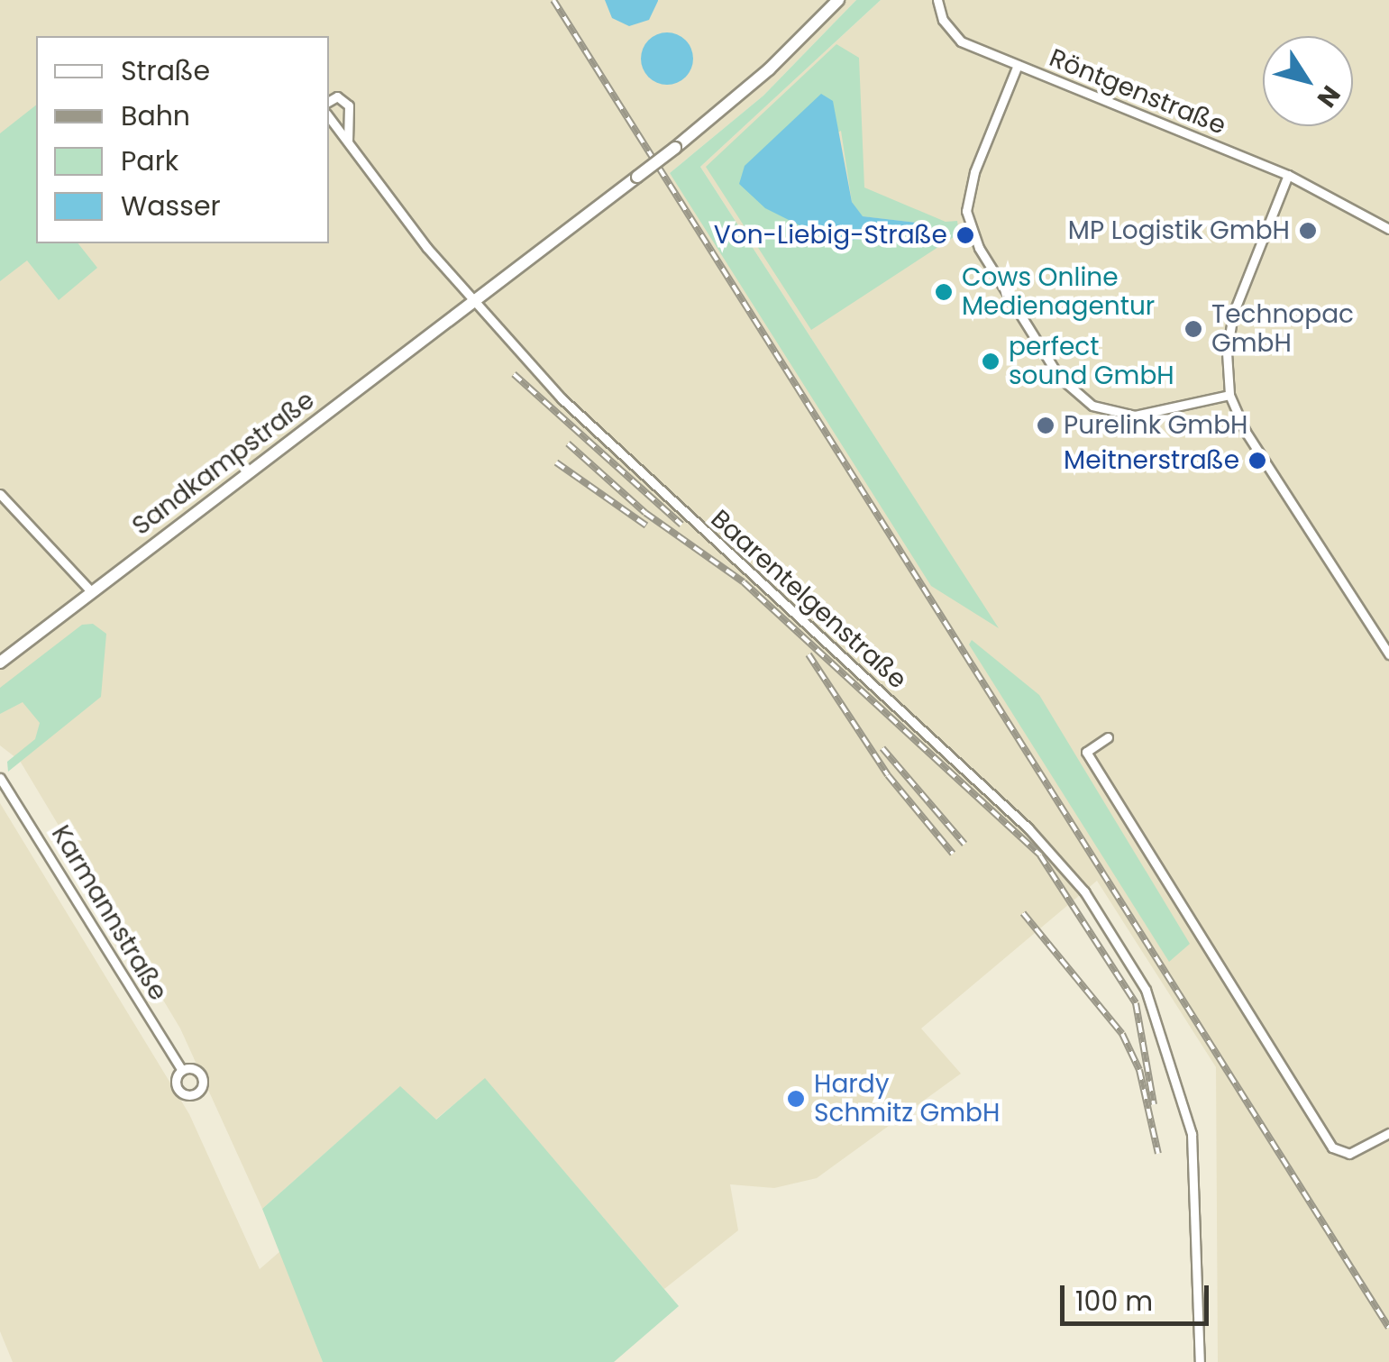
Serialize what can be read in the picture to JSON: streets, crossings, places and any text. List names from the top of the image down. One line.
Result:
{"streets":{"street":["Röntgenstraße","Sandkampstraße","Baarentelgenstraße","Karmannstraße"]},"crossings":[["Sandkampstraße","Baarentelgenstraße"]],"places":["MP Logistik GmbH","Von-Liebig-Straße","Cows Online Medienagentur","Technopac GmbH","perfect sound GmbH","Purelink GmbH","Meitnerstraße","Hardy Schmitz GmbH"],"legend":["Straße","Bahn","Park","Wasser"],"scale_bar":"100 m","north":"bottom right"}
